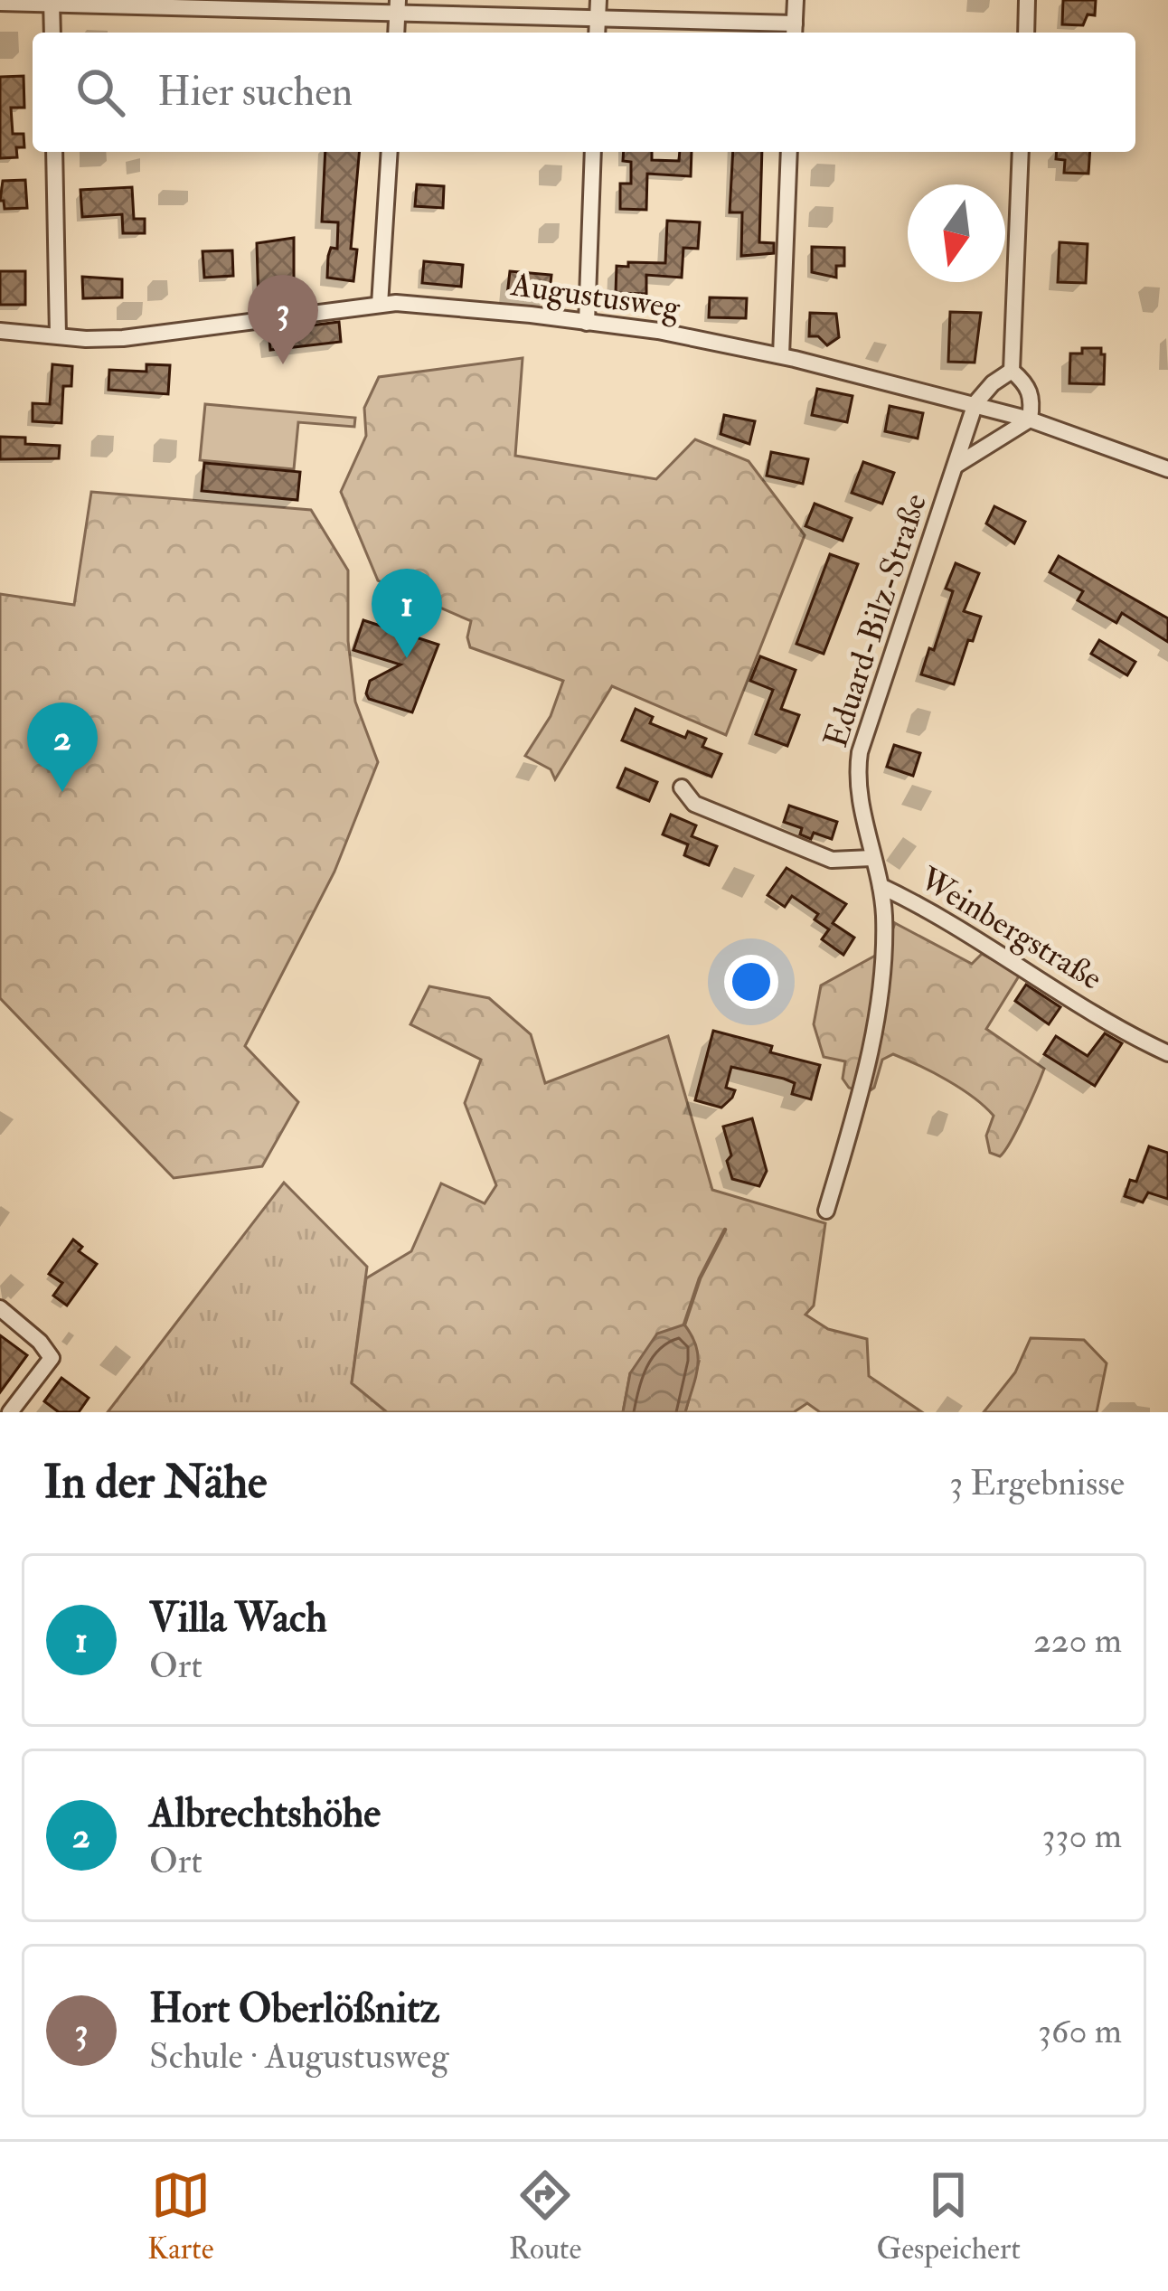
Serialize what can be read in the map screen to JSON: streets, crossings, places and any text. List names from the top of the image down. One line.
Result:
{"streets":{"street":["Augustusweg","Eduard-Bilz-Straße","Weinbergstraße"]},"crossings":[["Augustusweg","Eduard-Bilz-Straße"],["Eduard-Bilz-Straße","Weinbergstraße"]],"north":"bottom","page":{"search":"Hier suchen","pins":["3","1","2"],"heading":["In der Nähe","3 Ergebnisse"],"list":[{"mark":"1","name":"Villa Wach","note":"Ort","value":"220 m"},{"mark":"2","name":"Albrechtshöhe","note":"Ort","value":"330 m"},{"mark":"3","name":"Hort Oberlößnitz","note":"Schule · Augustusweg","value":"360 m"}],"nav":["Karte","Route","Gespeichert"]}}
